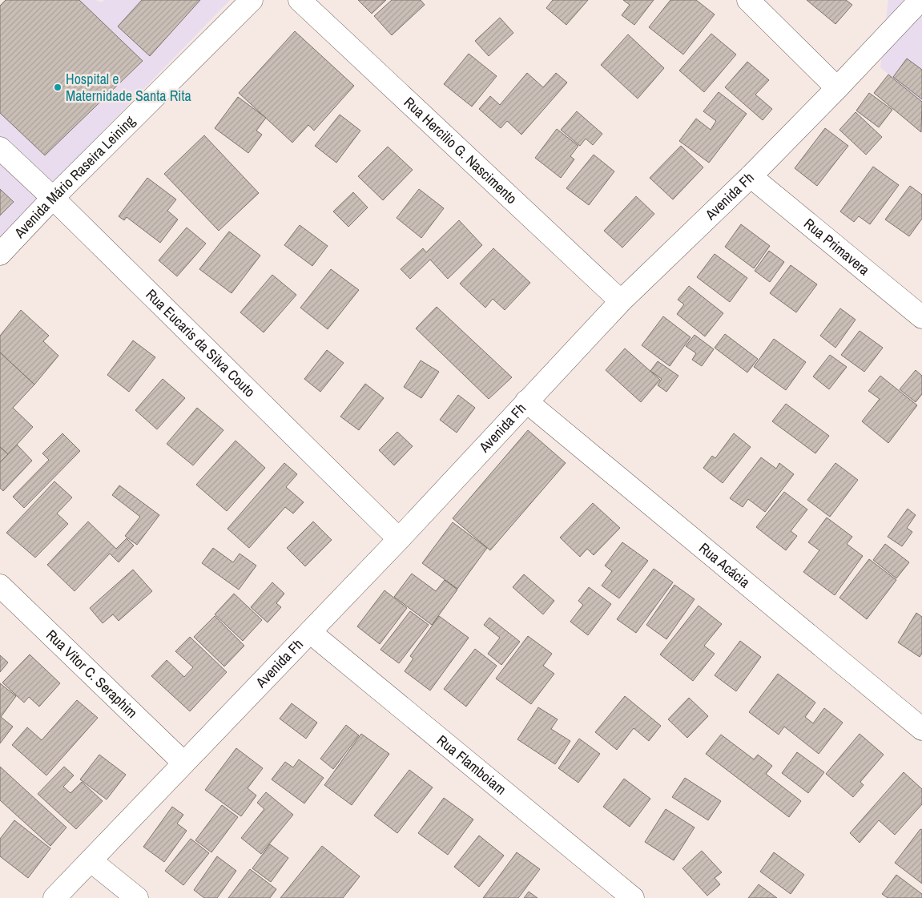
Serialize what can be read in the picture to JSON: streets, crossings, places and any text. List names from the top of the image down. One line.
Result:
{"streets":{"street":["Rua Hercilio G. Nascimento","Avenida Mário Raseira Leining","Avenida Fh","Rua Primavera","Rua Eucaris da Silva Couto","Rua Acácia","Rua Vitor C. Seraphim","Rua Flamboiam"]},"crossings":[["Rua Hercilio G. Nascimento","Avenida Fh"],["Avenida Mário Raseira Leining","Rua Eucaris da Silva Couto"],["Avenida Fh","Rua Primavera"],["Avenida Fh","Rua Eucaris da Silva Couto"],["Avenida Fh","Rua Acácia"],["Avenida Fh","Rua Vitor C. Seraphim"],["Avenida Fh","Rua Flamboiam"]],"places":["Hospital e Maternidade Santa Rita"]}
